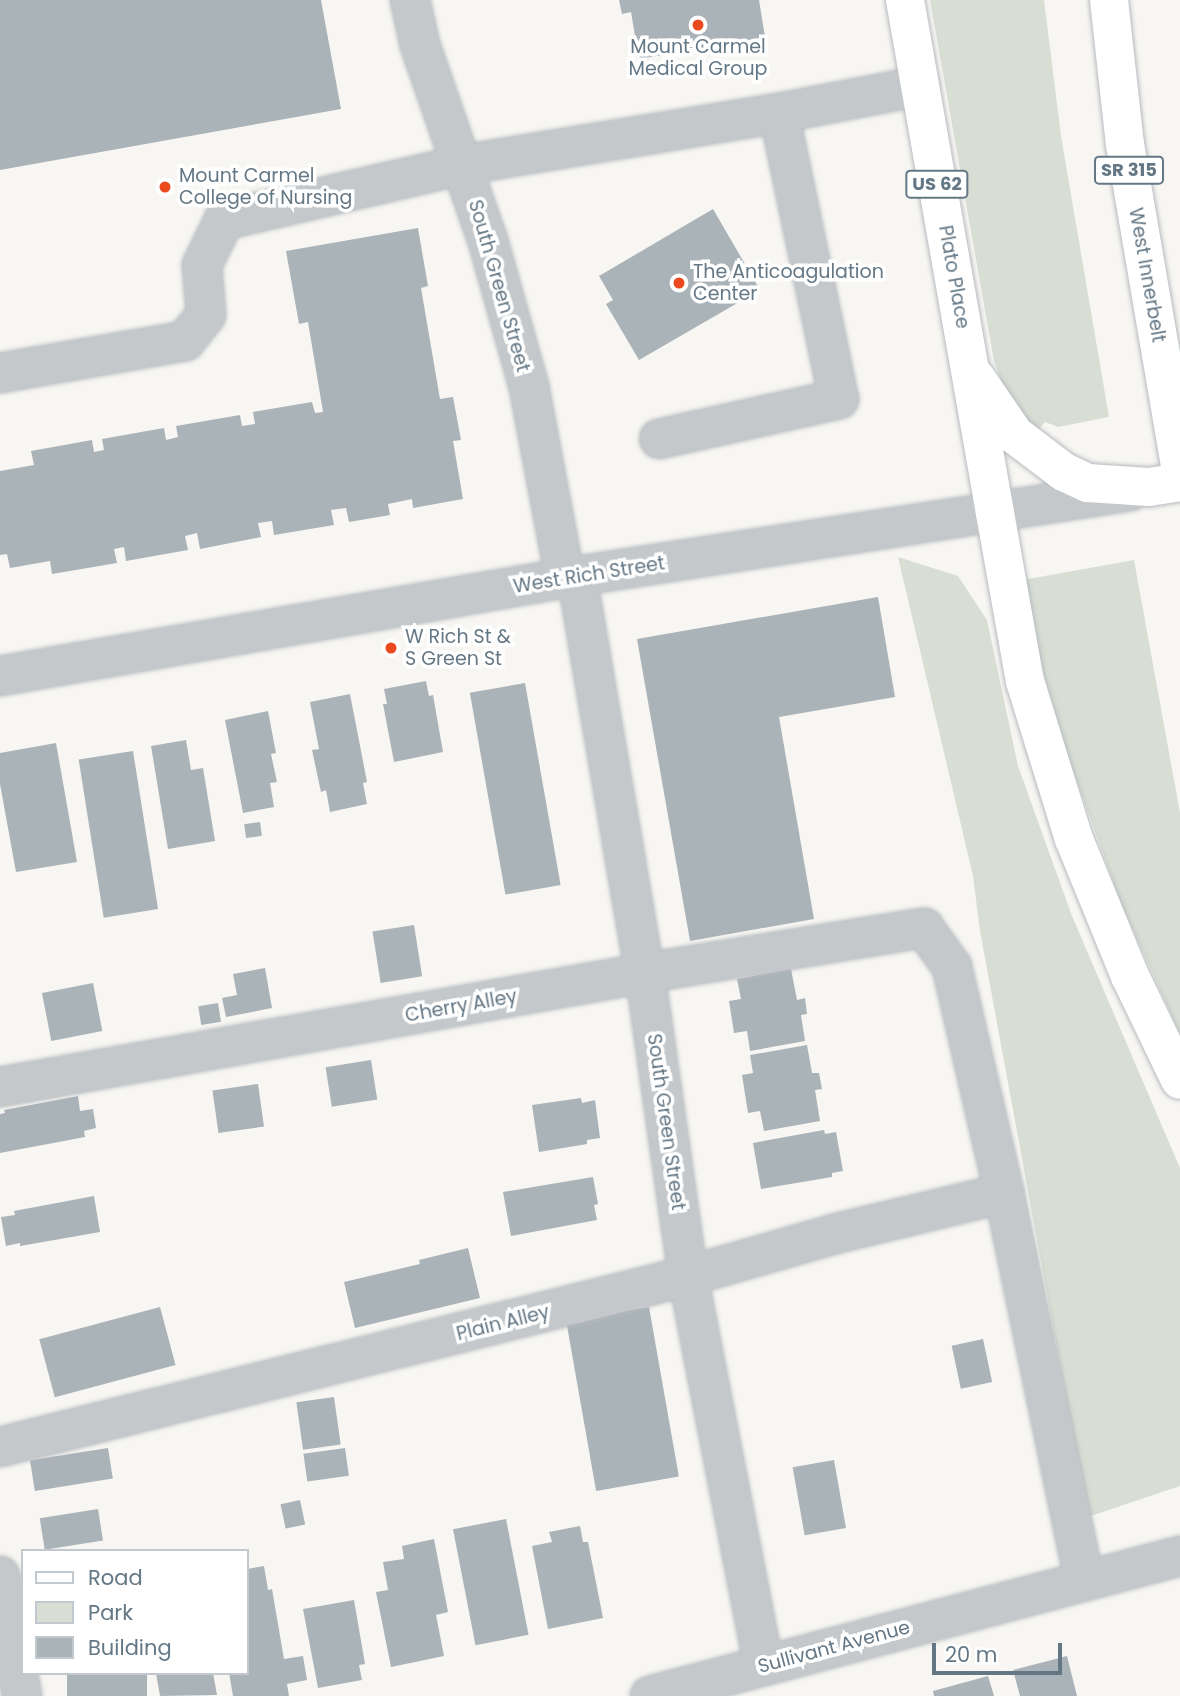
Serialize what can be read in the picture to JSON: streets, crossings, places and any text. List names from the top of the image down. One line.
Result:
{"streets":{"main road":["SR 315","US 62","West Innerbelt","Plato Place"],"street":["South Green Street","West Rich Street","Cherry Alley","Plain Alley","Sullivant Avenue"]},"crossings":[["US 62","Plato Place"],["US 62","West Rich Street"],["Plato Place","West Rich Street"],["South Green Street","West Rich Street"],["South Green Street","Cherry Alley"],["South Green Street","Plain Alley"],["South Green Street","Sullivant Avenue"],["Cherry Alley","Plain Alley"]],"places":["Mount Carmel Medical Group","Mount Carmel College of Nursing","The Anticoagulation Center","W Rich St & S Green St"],"legend":["Road","Park","Building"],"scale_bar":"20 m"}
